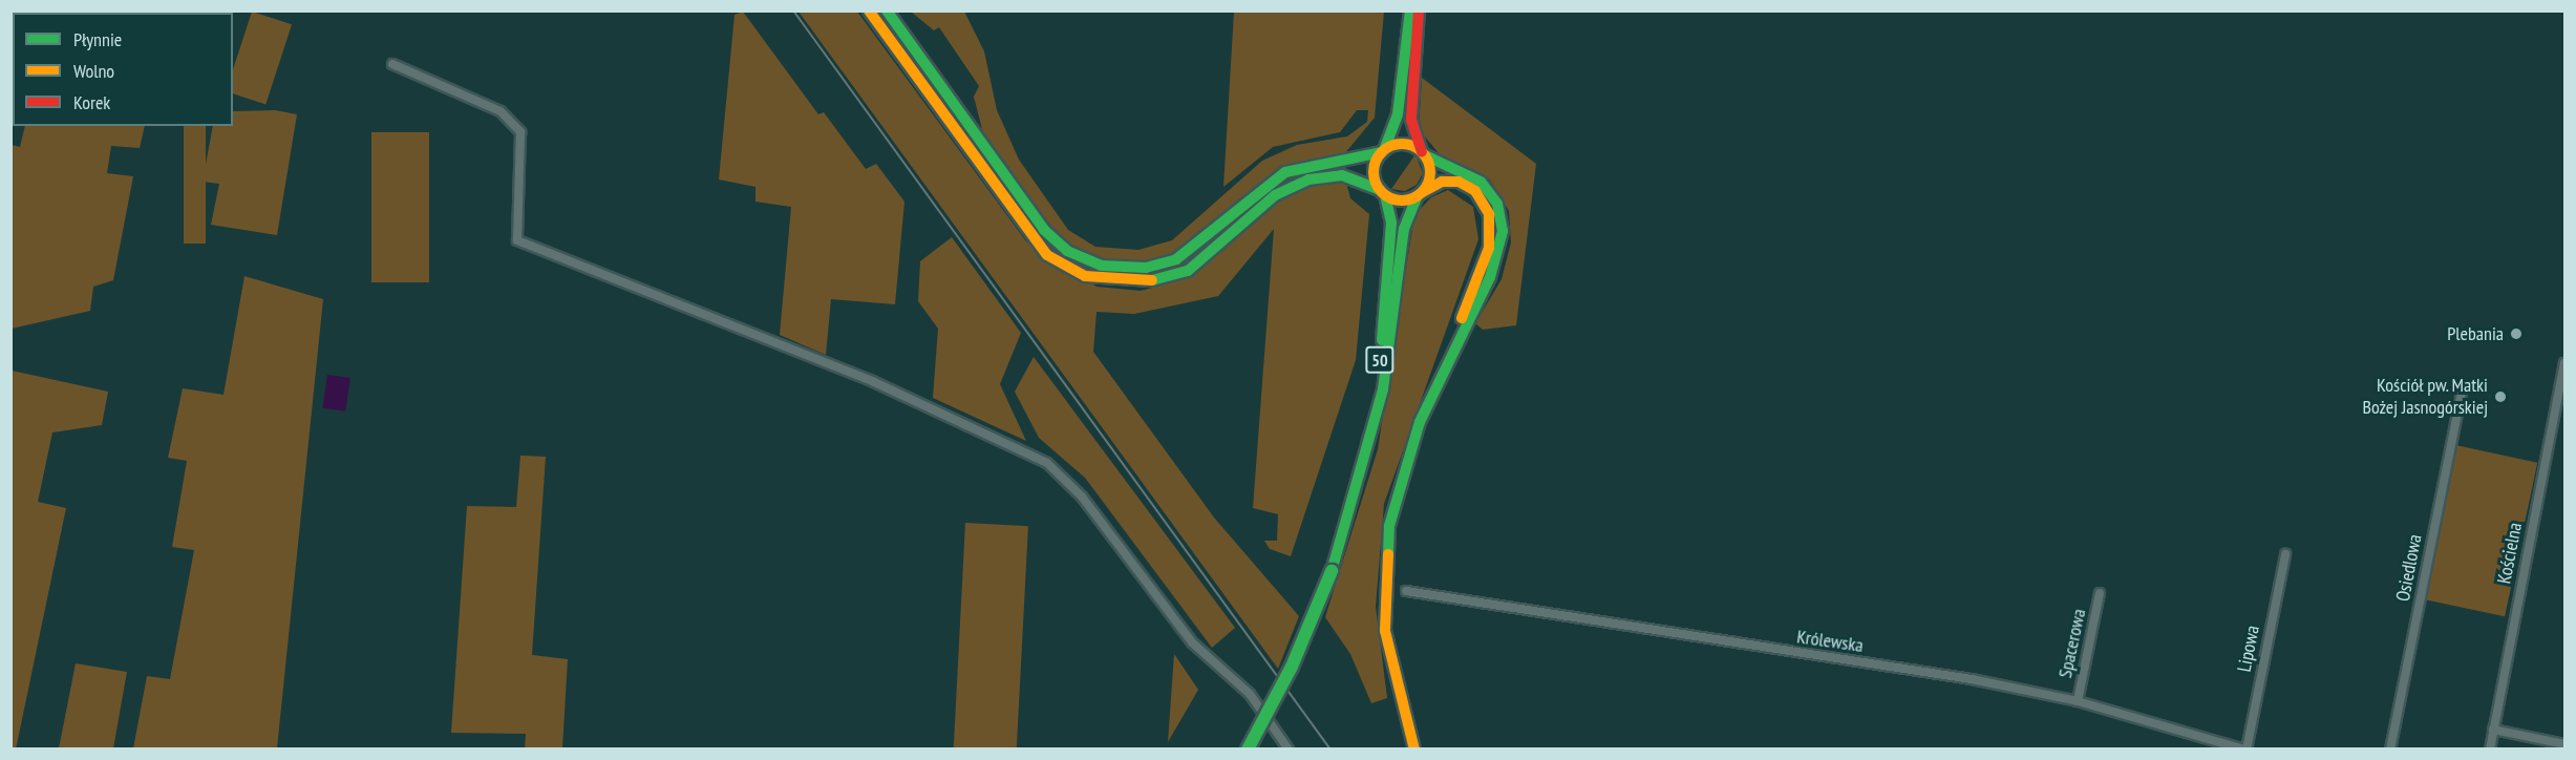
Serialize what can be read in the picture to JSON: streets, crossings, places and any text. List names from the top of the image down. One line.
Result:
{"streets":{"main road":["50"],"street":["Kościelna","Osiedlowa","Królewska","Spacerowa","Lipowa"]},"crossings":[["Królewska","Spacerowa"],["Królewska","Lipowa"]],"places":["Plebania","Kościół pw. Matki Bożej Jasnogórskiej"],"legend":["Płynnie","Wolno","Korek"]}
